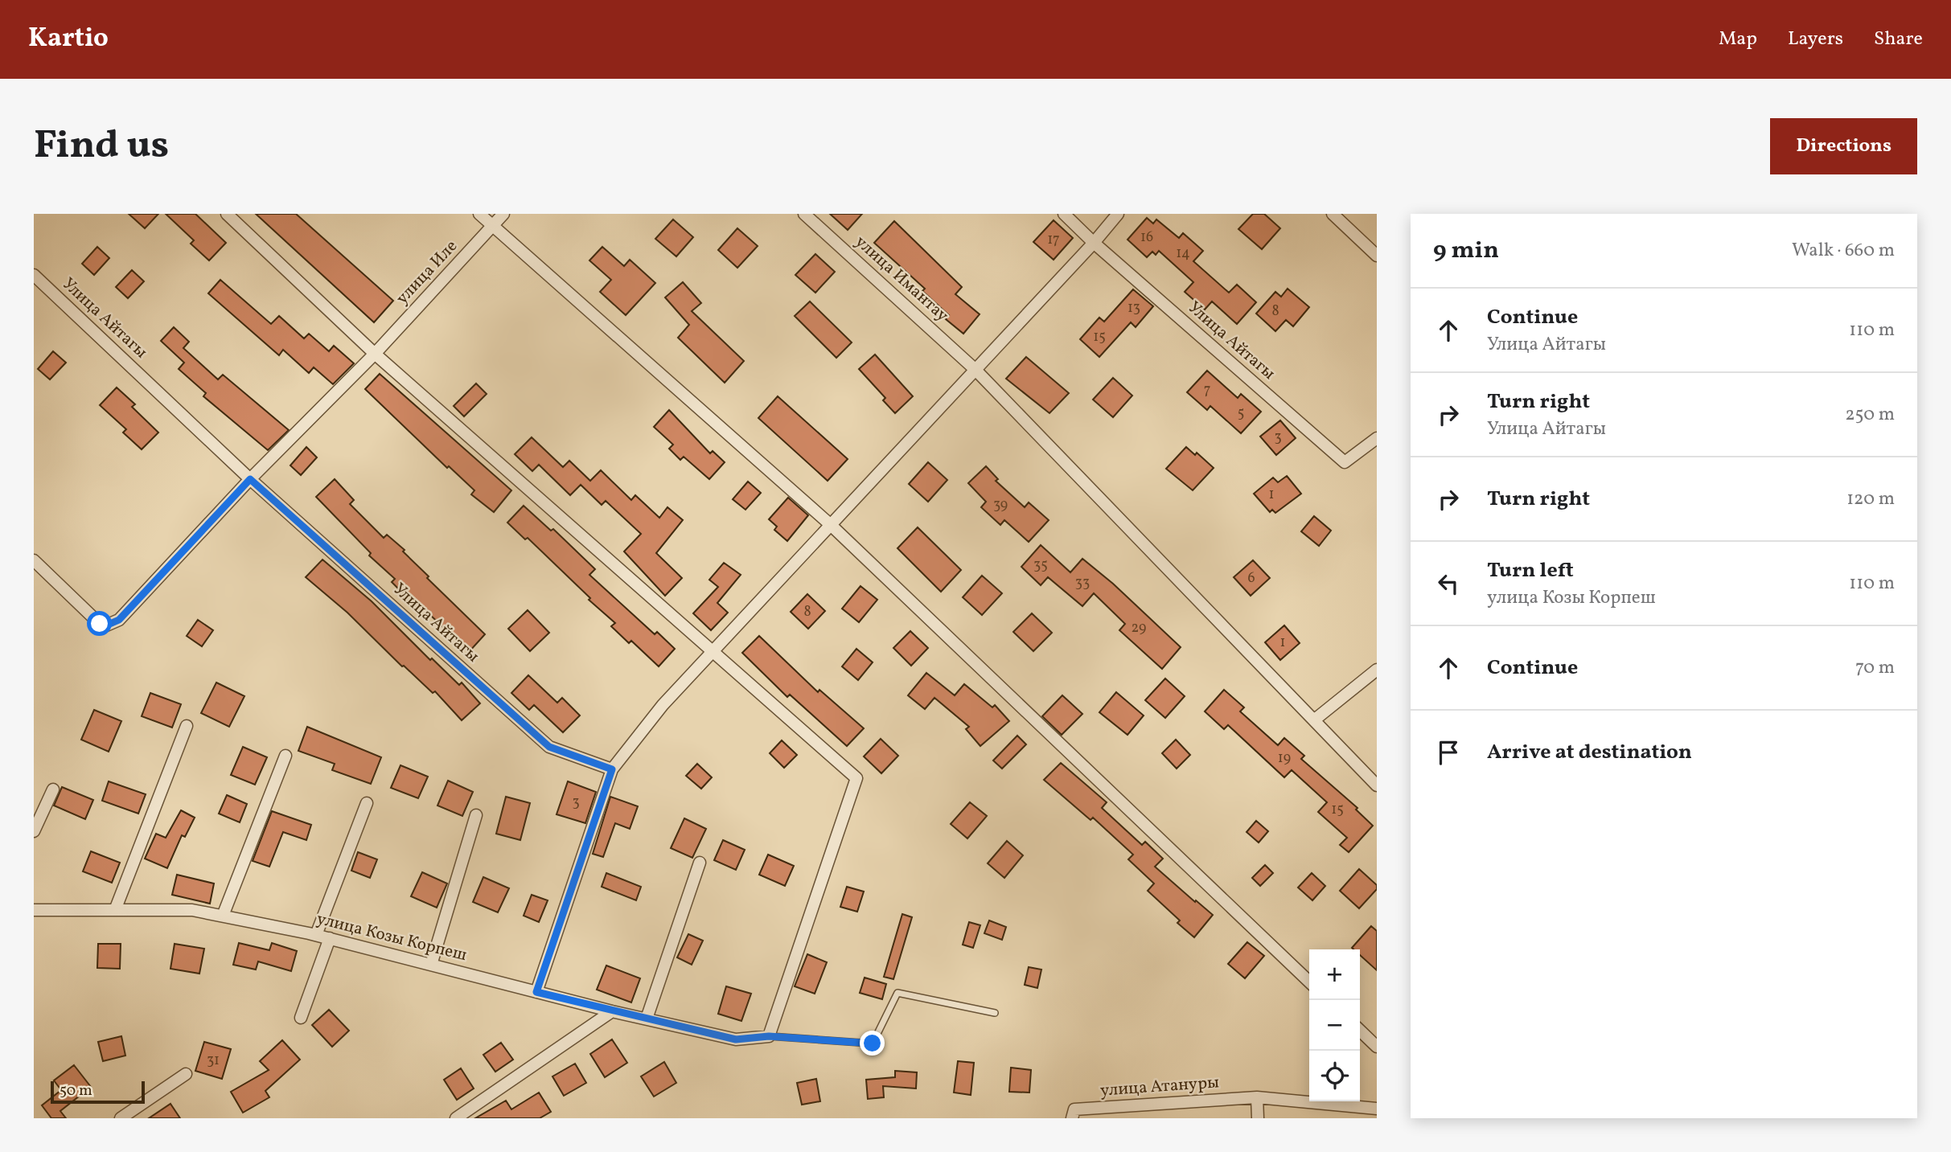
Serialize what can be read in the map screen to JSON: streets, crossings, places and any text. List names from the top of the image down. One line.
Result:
{"streets":{"street":["улица Иле","улица Имантау","Улица Айтагы","улица Козы Корпеш","улица Атануры"]},"house_numbers":["16","17","14","13","8","15","7","5","3","1","39","35","6","33","8","29","1","19","3","15","31"],"scale_bar":"50 m","page":{"header":"Kartio","nav":["Map","Layers","Share"],"buttons":"Directions","title":"Find us","heading":["9 min","Walk · 660 m"],"list":[["Continue","Улица Айтагы","110 m"],["Turn right","Улица Айтагы","250 m"],["Turn right","120 m"],["Turn left","улица Козы Корпеш","110 m"],["Continue","70 m"],"Arrive at destination"],"map_buttons":["+","−"],"scale":"50 m"}}
